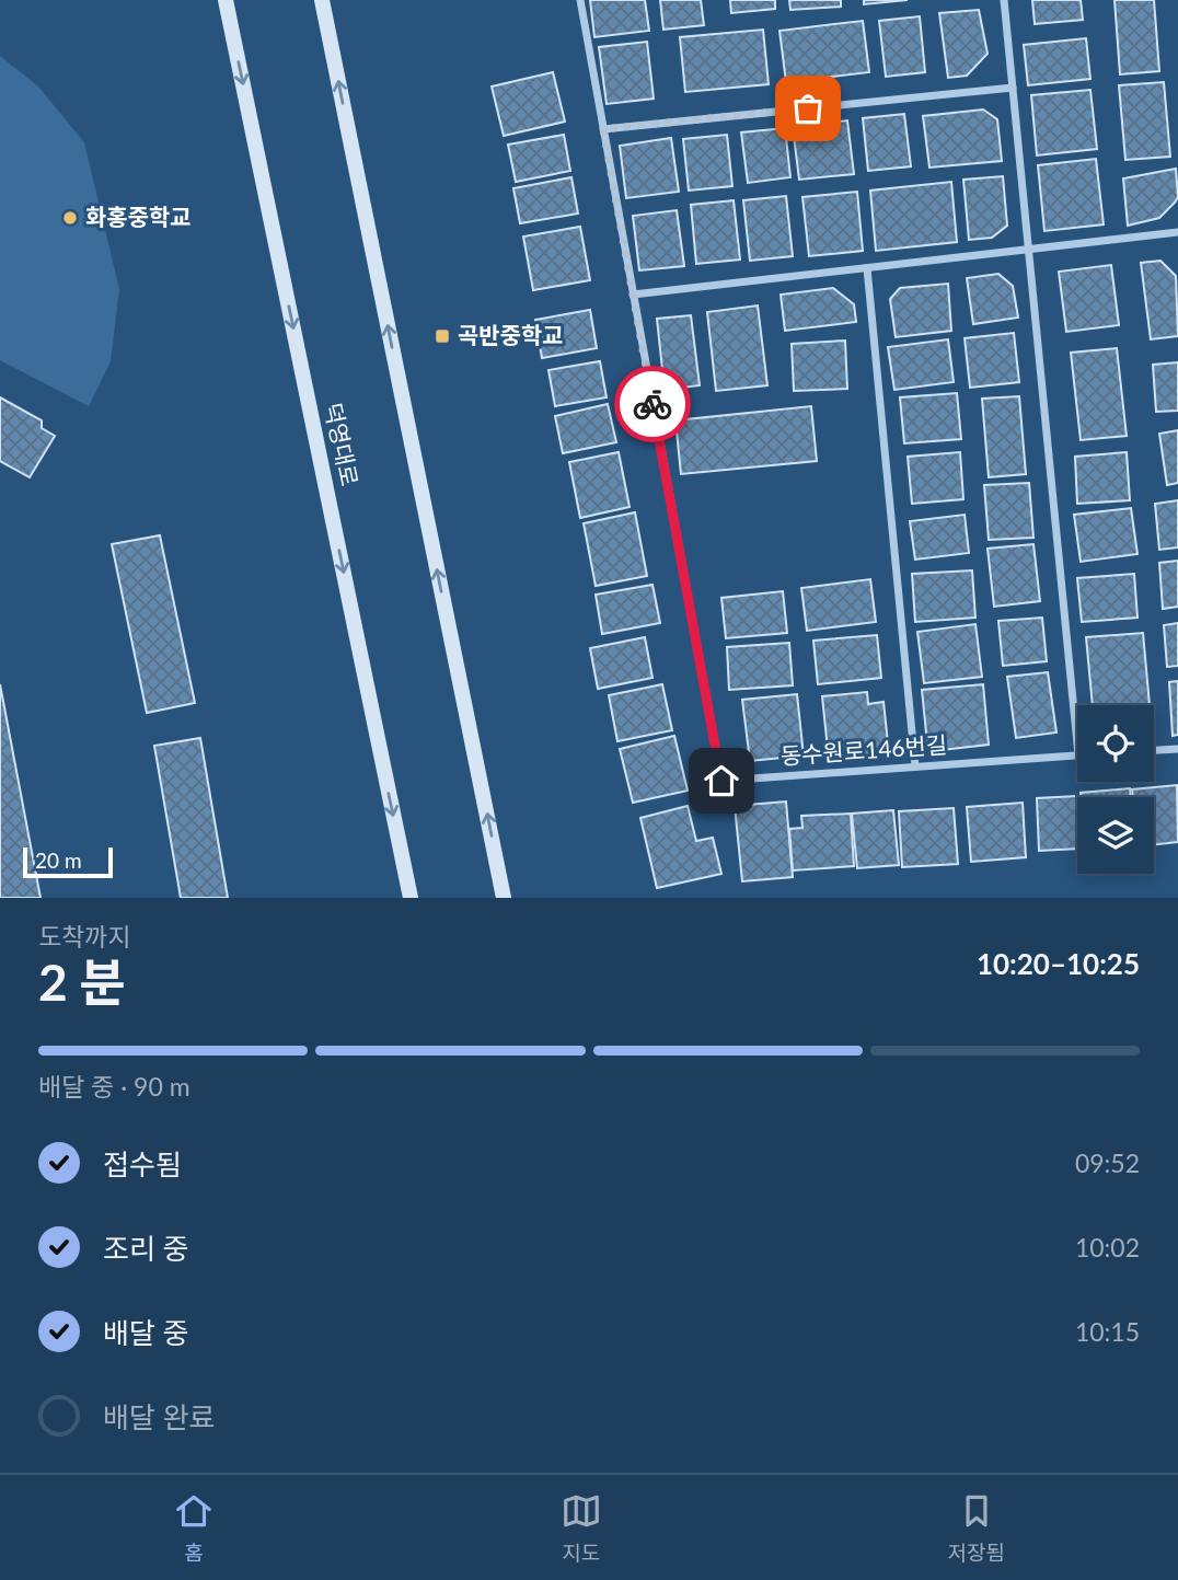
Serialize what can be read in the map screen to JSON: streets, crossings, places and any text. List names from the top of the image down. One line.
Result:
{"streets":{"main road":["덕영대로"],"street":["동수원로146번길"]},"places":{"other":["화홍중학교"],"transit":["곡반중학교"]},"scale_bar":"20 m","page":{"scale":"20 m","heading":["2 분","도착까지","10:20–10:25"],"bar":"배달 중 · 90 m","list":[["접수됨","09:52"],["조리 중","10:02"],["배달 중","10:15"],"배달 완료"],"tabs":["홈","지도","저장됨"]}}
